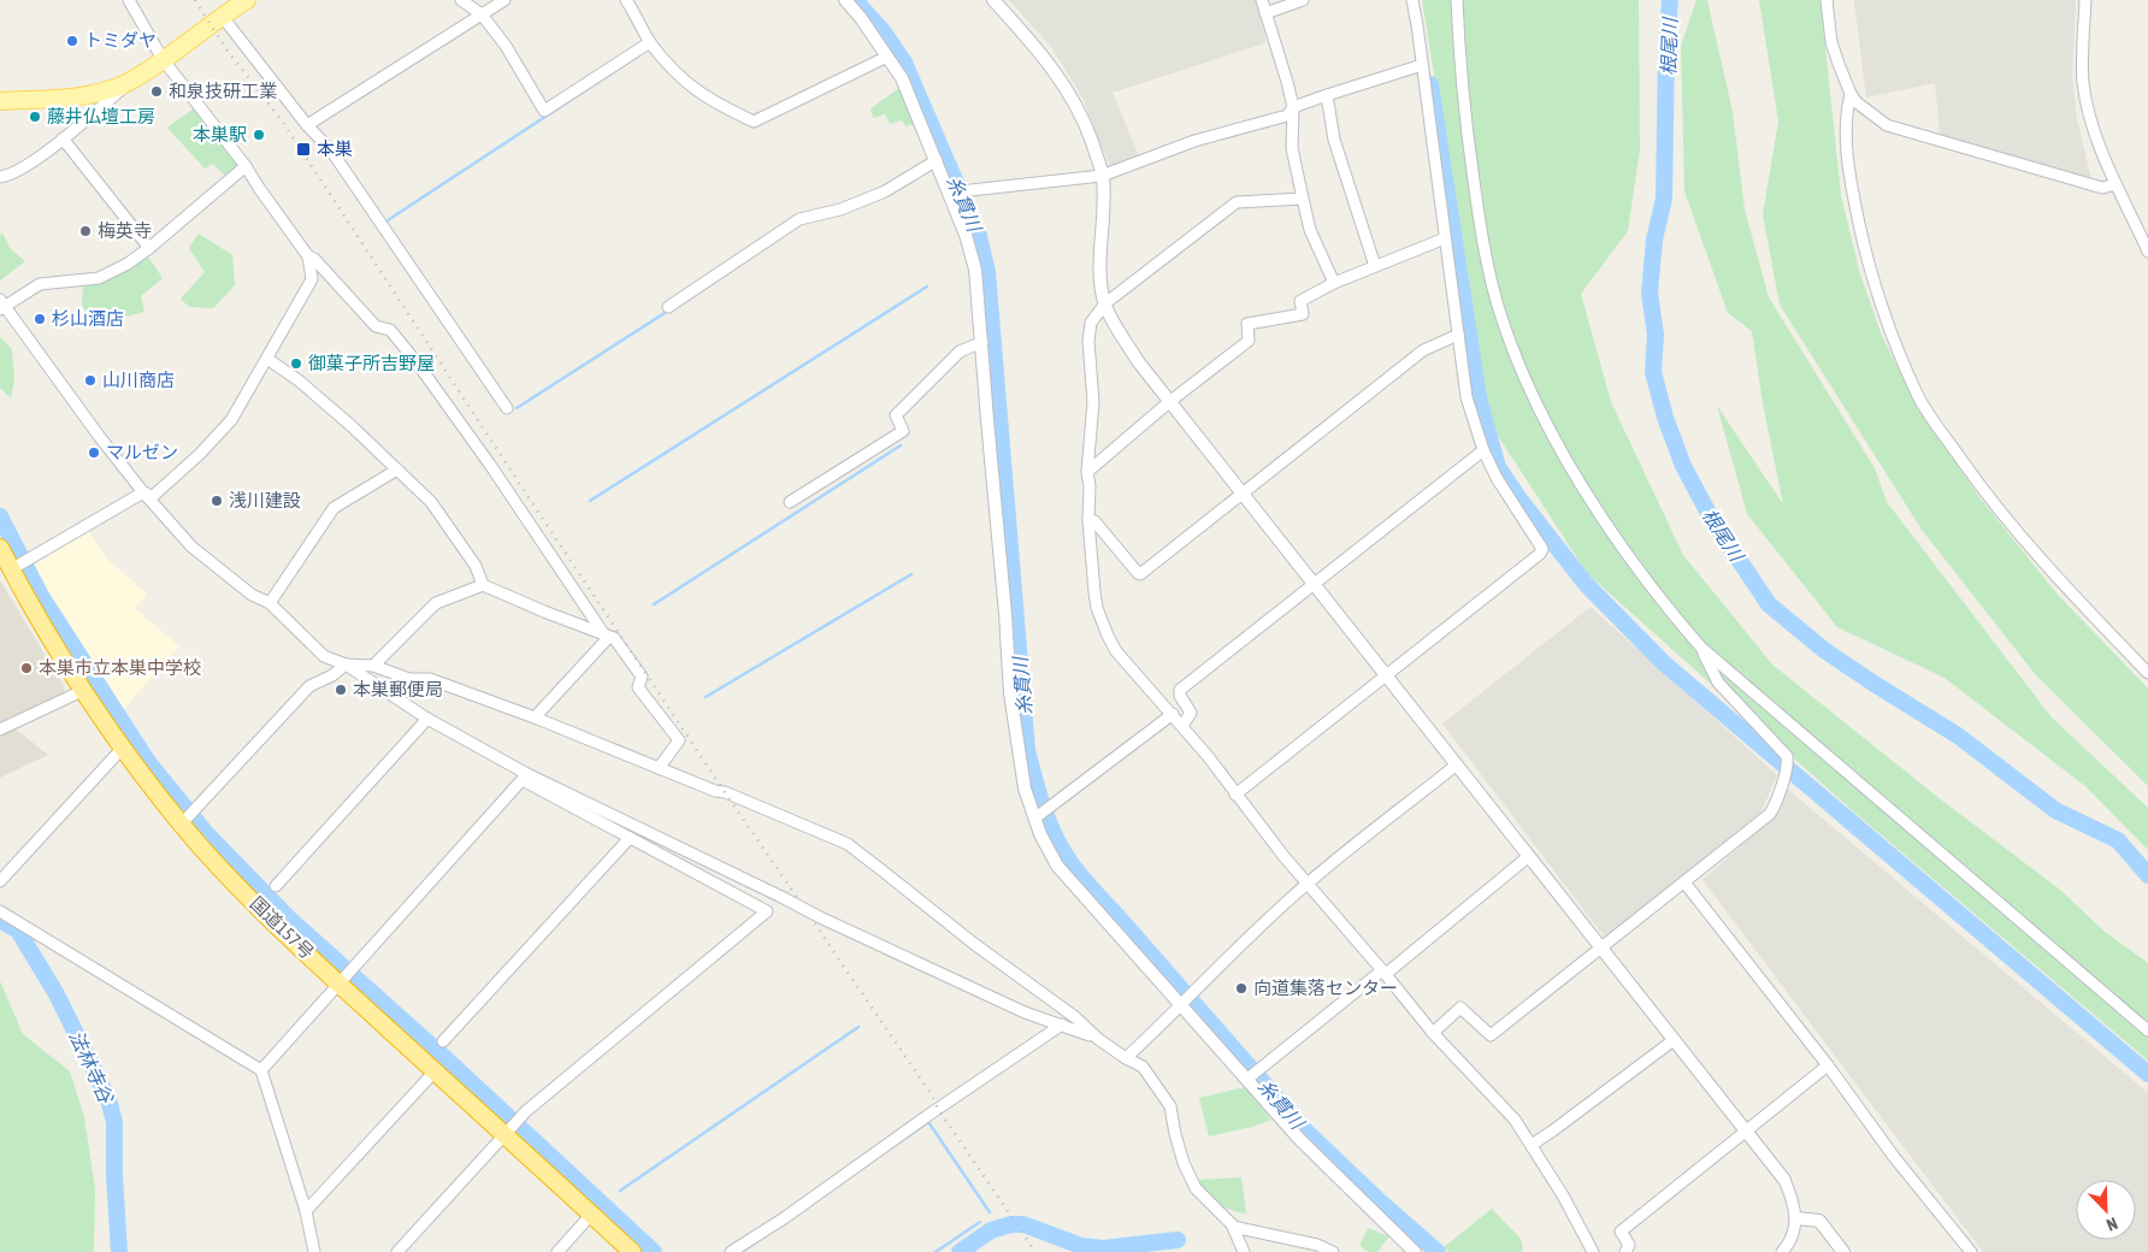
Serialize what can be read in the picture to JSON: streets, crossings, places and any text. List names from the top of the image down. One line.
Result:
{"streets":{"highway":["国道157号"]},"water":["根尾川","糸貫川","法林寺谷"],"places":{"other":["トミダヤ","和泉技研工業","藤井仏壇工房","本巣駅","梅英寺","杉山酒店","御菓子所吉野屋","山川商店","マルゼン","浅川建設","本巣市立本巣中学校","本巣郵便局","向道集落センター"],"transit":["本巣"]},"north":"bottom right"}
